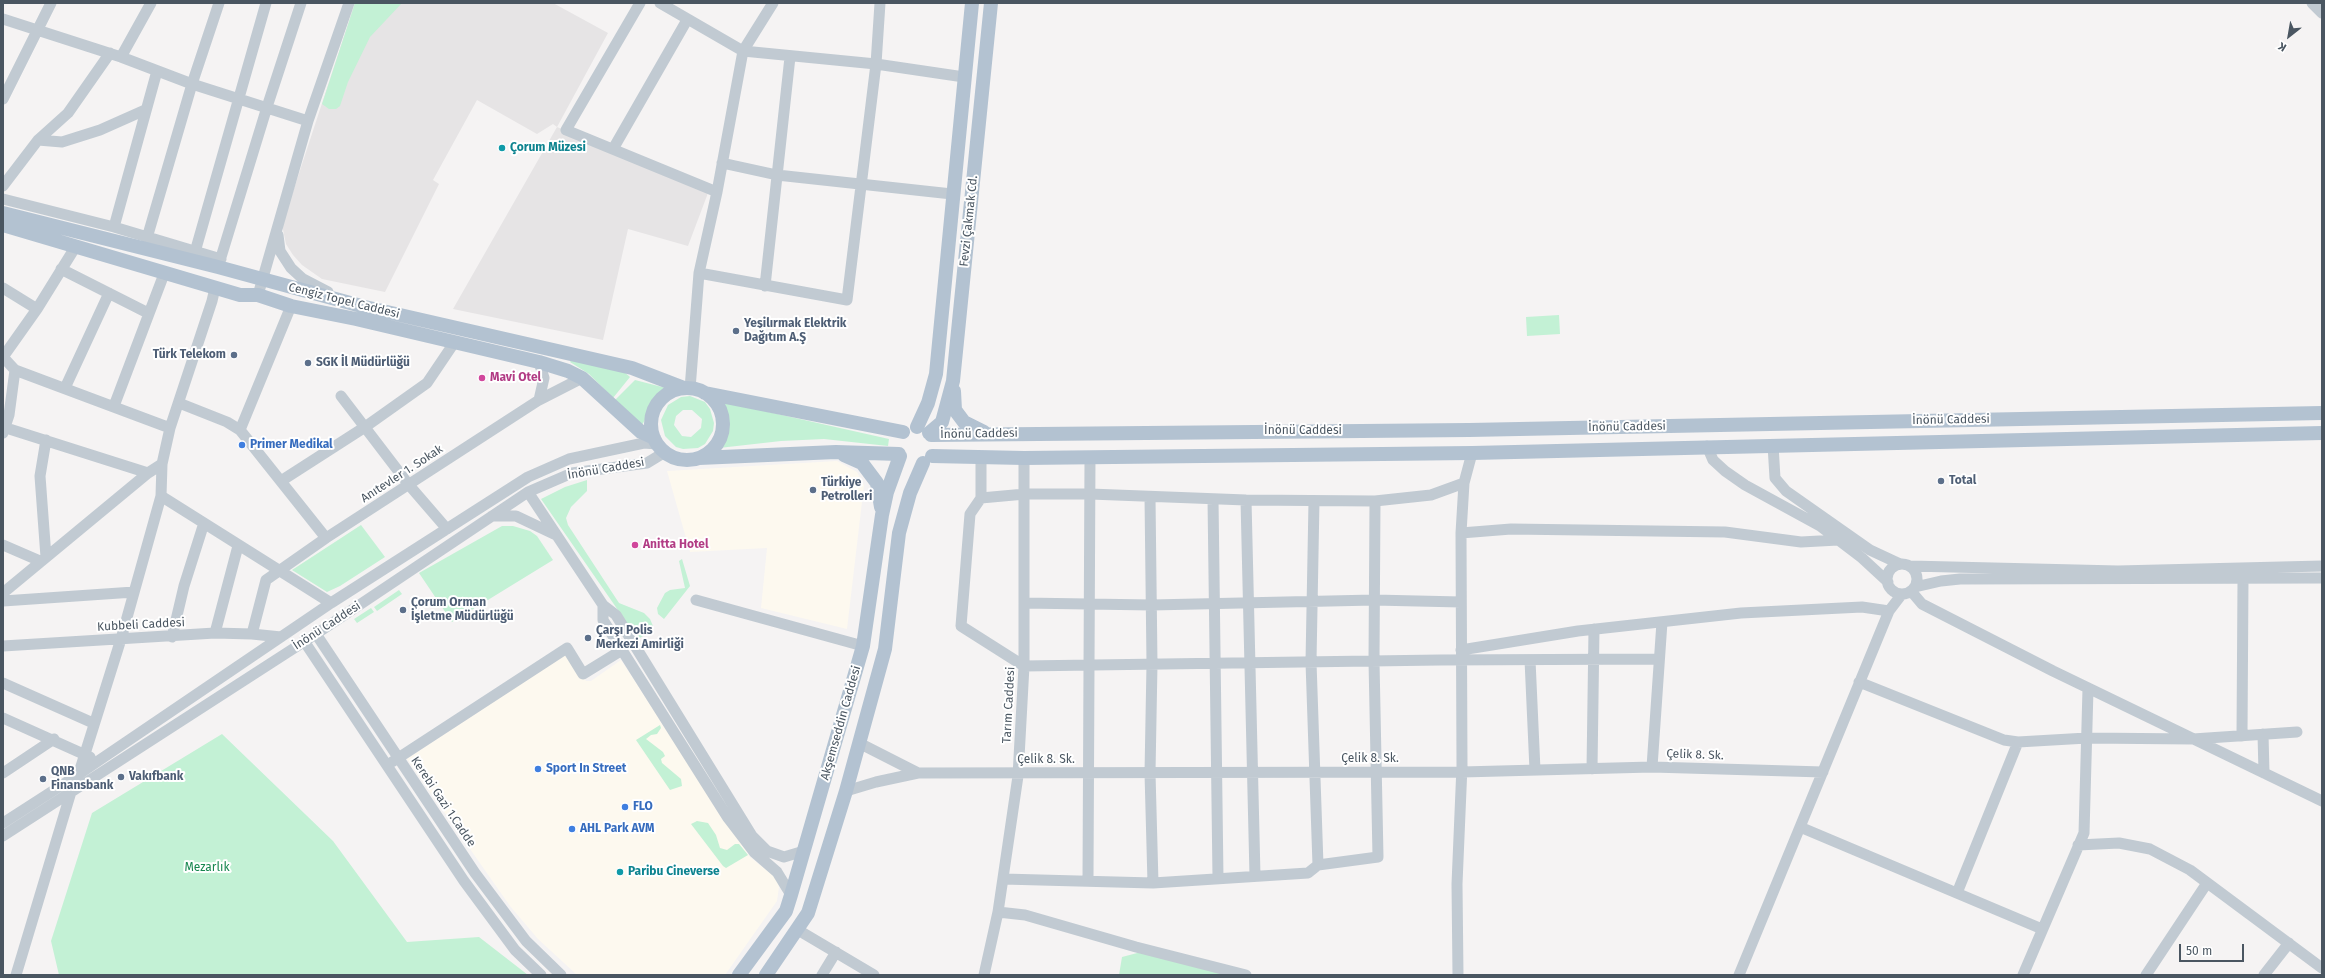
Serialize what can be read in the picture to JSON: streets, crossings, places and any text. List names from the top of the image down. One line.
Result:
{"streets":{"main road":["Fevzi Çakmak Cd.","Cengiz Topel Caddesi","İnönü Caddesi","Akşemseddin Caddesi"],"street":["Anıtevler 1. Sokak","Kubbeli Caddesi","Tarım Caddesi","Çelik 8. Sk.","Kerebi Gazi 1.Cadde"]},"crossings":[["Fevzi Çakmak Cd.","İnönü Caddesi"],["Fevzi Çakmak Cd.","Akşemseddin Caddesi"],["Cengiz Topel Caddesi","İnönü Caddesi"],["Cengiz Topel Caddesi","Anıtevler 1. Sokak"],["İnönü Caddesi","Kubbeli Caddesi"],["İnönü Caddesi","Tarım Caddesi"],["İnönü Caddesi","Akşemseddin Caddesi"],["İnönü Caddesi","Kerebi Gazi 1.Cadde"],["Anıtevler 1. Sokak","Kubbeli Caddesi"],["Tarım Caddesi","Çelik 8. Sk."],["Akşemseddin Caddesi","Çelik 8. Sk."]],"parks":["Mezarlık"],"places":["Çorum Müzesi","Yeşilırmak Elektrik Dağıtım A.Ş","Türk Telekom","SGK İl Müdürlüğü","Mavi Otel","Primer Medikal","Total","Türkiye Petrolleri","Anitta Hotel","Çorum Orman İşletme Müdürlüğü","Çarşı Polis Merkezi Amirliği","Sport In Street","Vakıfbank","QNB Finansbank","FLO","AHL Park AVM","Paribu Cineverse"],"scale_bar":"50 m","north":"bottom left"}
